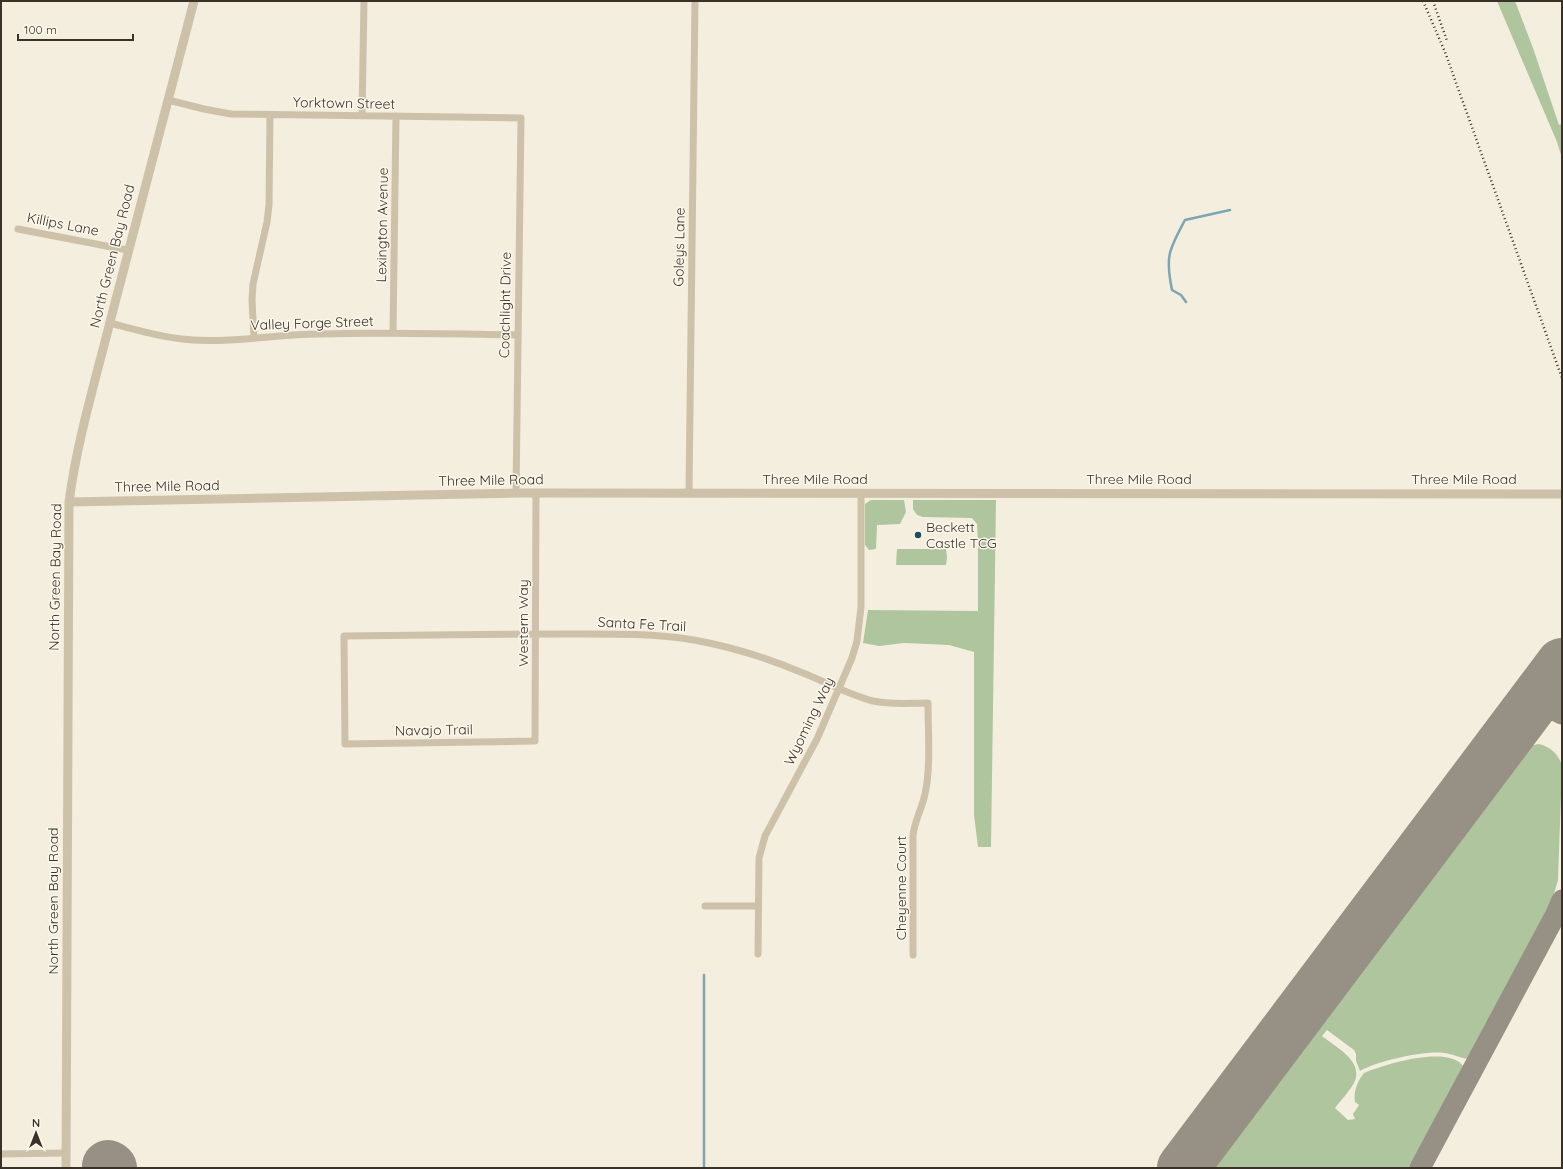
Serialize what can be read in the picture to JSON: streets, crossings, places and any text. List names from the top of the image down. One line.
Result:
{"streets":{"street":["Yorktown Street","Killips Lane","Lexington Avenue","Goleys Lane","North Green Bay Road","Coachlight Drive","Valley Forge Street","Three Mile Road","Western Way","Santa Fe Trail","Wyoming Way","Navajo Trail","Cheyenne Court"]},"crossings":[["Yorktown Street","Lexington Avenue"],["Yorktown Street","North Green Bay Road"],["Yorktown Street","Coachlight Drive"],["Killips Lane","North Green Bay Road"],["Lexington Avenue","Valley Forge Street"],["Goleys Lane","Three Mile Road"],["North Green Bay Road","Valley Forge Street"],["North Green Bay Road","Three Mile Road"],["Coachlight Drive","Valley Forge Street"],["Coachlight Drive","Three Mile Road"],["Three Mile Road","Western Way"],["Three Mile Road","Wyoming Way"],["Western Way","Santa Fe Trail"],["Western Way","Navajo Trail"],["Santa Fe Trail","Wyoming Way"],["Santa Fe Trail","Navajo Trail"],["Santa Fe Trail","Cheyenne Court"]],"places":["Beckett Castle TCG"],"scale_bar":"100 m","north":"top"}
